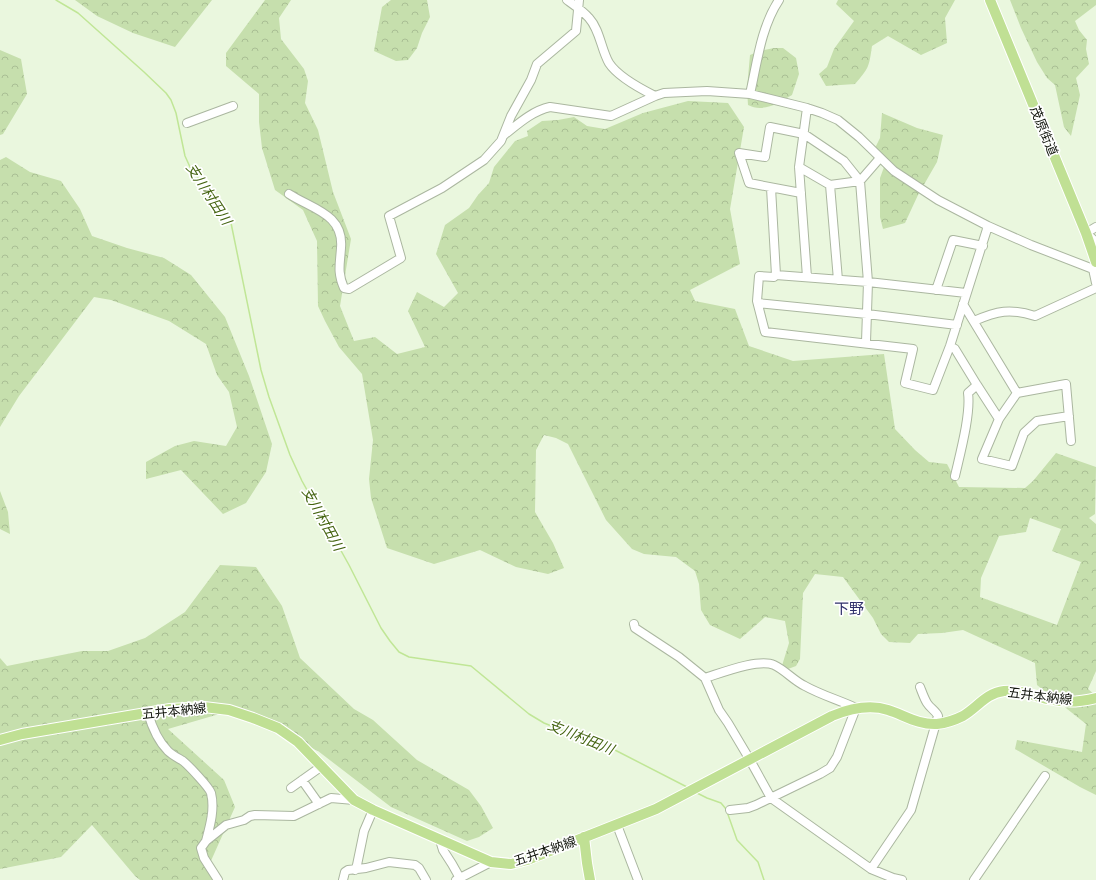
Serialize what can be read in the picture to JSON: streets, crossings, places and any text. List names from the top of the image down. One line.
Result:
{"streets":{"main road":["茂原街道","五井本納線"]},"districts":["下野"],"water":["支川村田川"]}
